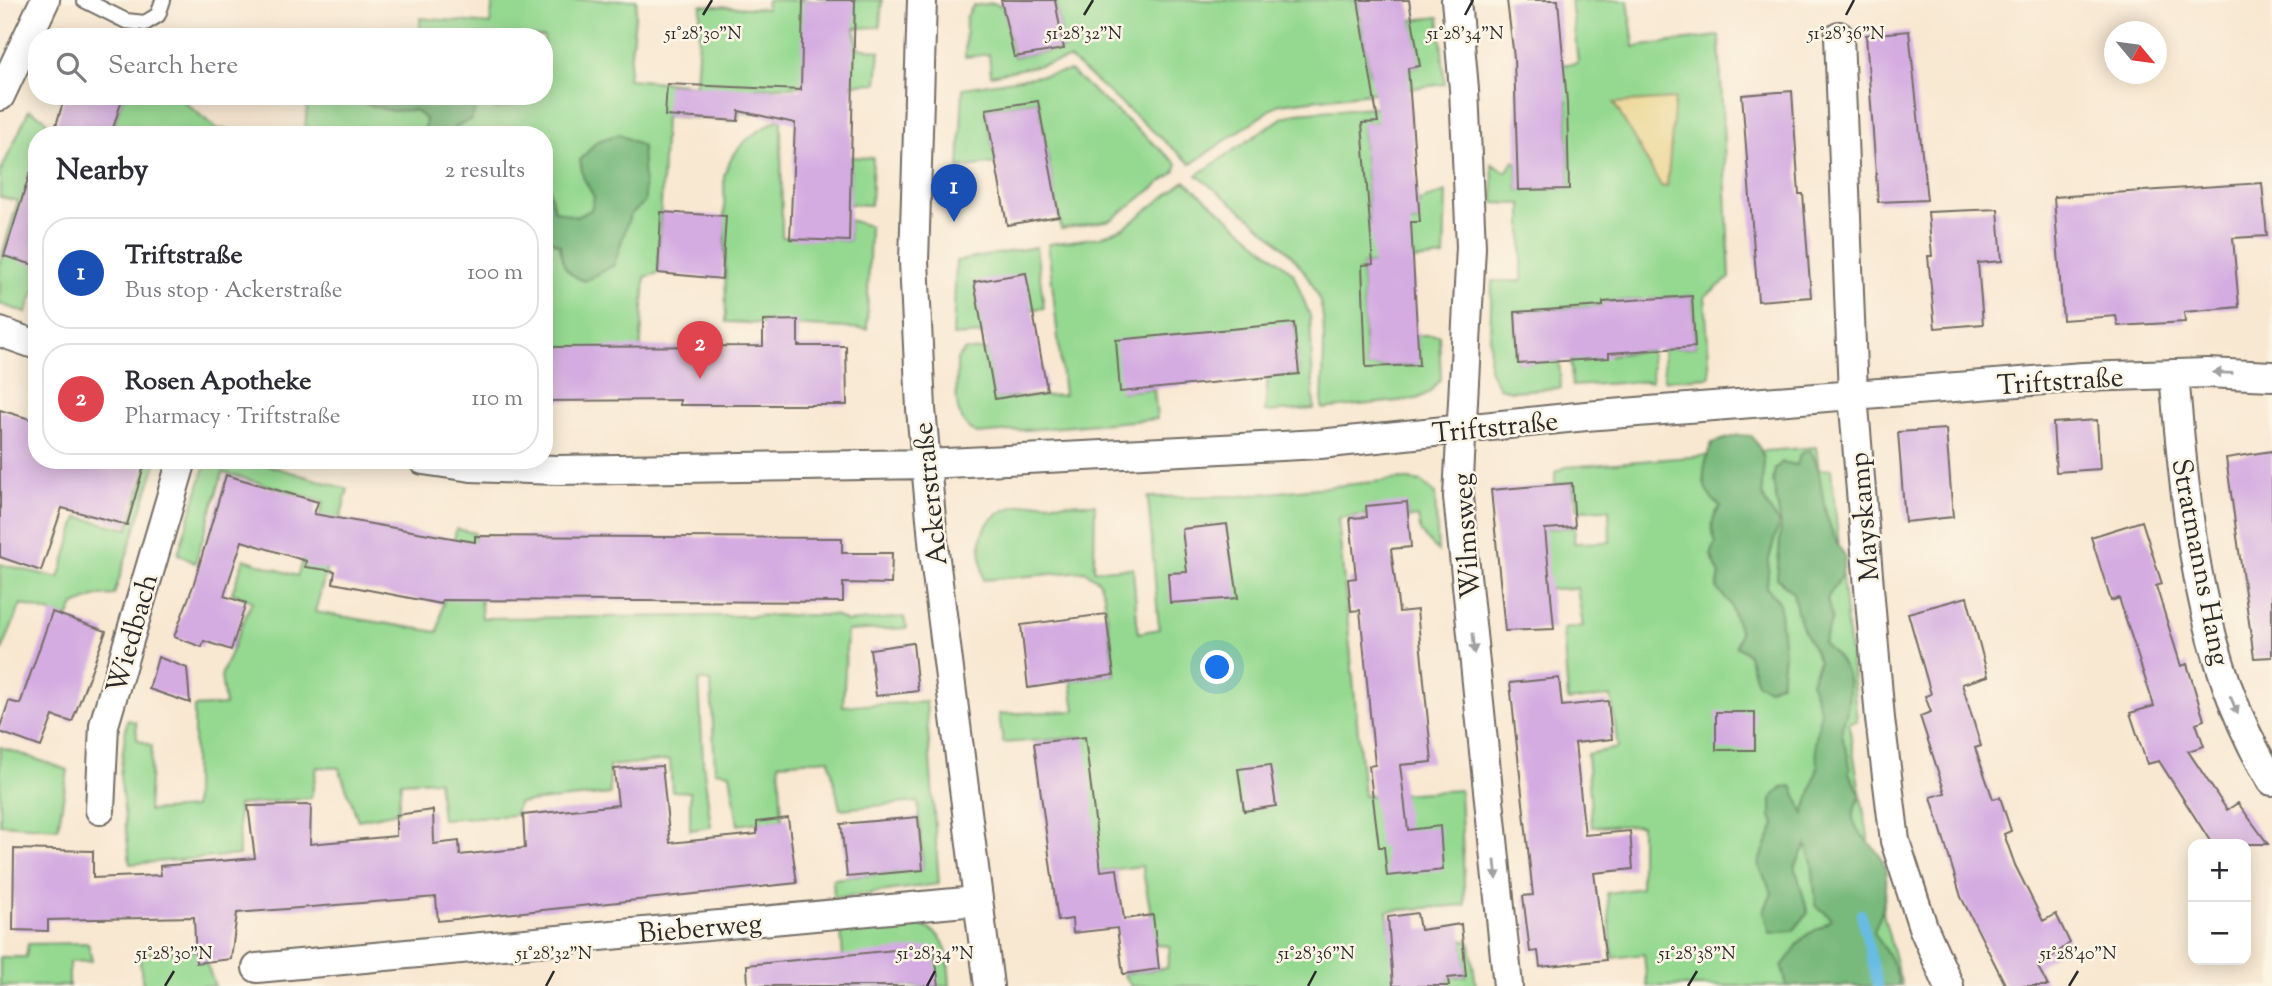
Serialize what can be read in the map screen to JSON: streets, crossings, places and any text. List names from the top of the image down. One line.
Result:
{"streets":{"street":["Triftstraße","Ackerstraße","Mayskamp","Wilmsweg","Stratmanns Hang","Wiedbach","Bieberweg"]},"crossings":[["Triftstraße","Ackerstraße"],["Triftstraße","Mayskamp"],["Triftstraße","Wilmsweg"],["Triftstraße","Stratmanns Hang"],["Ackerstraße","Bieberweg"]],"one_way":["Wilmsweg","Stratmanns Hang"],"north":"bottom right","page":{"search":"Search here","heading":["Nearby","2 results"],"pins":["1","2"],"list":[{"mark":"1","name":"Triftstraße","note":"Bus stop · Ackerstraße","value":"100 m"},{"mark":"2","name":"Rosen Apotheke","note":"Pharmacy · Triftstraße","value":"110 m"}],"map_buttons":["+","−"]},"coordinates":["51°28'30\"N","51°28'32\"N","51°28'34\"N","51°28'36\"N","51°28'38\"N","51°28'40\"N"]}
